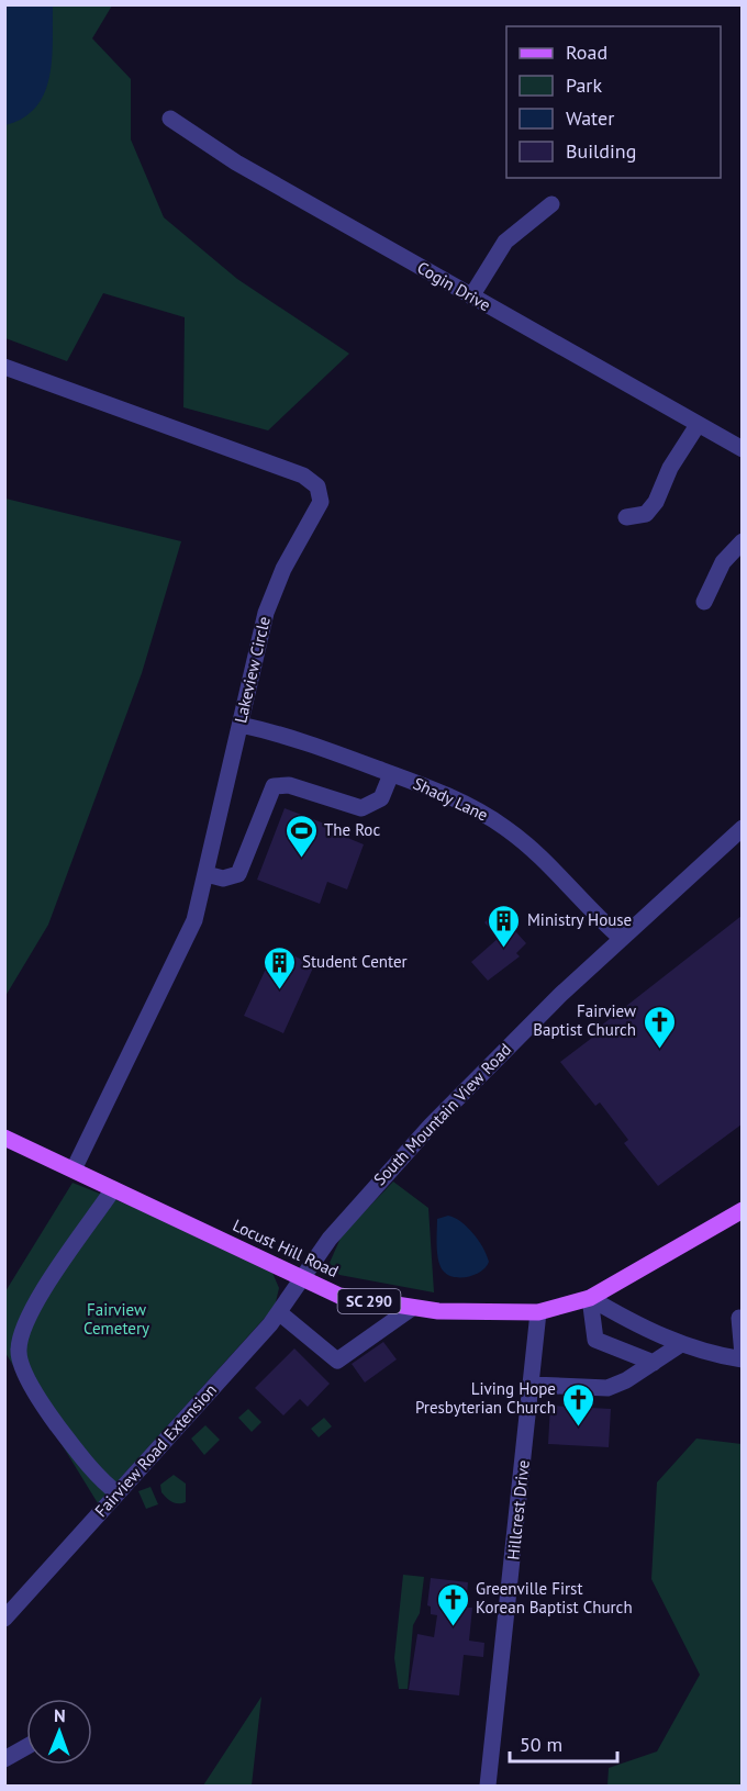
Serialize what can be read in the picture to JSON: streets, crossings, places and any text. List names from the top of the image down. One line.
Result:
{"streets":{"main road":["Locust Hill Road","SC 290"],"street":["Cogin Drive","Lakeview Circle","Shady Lane","South Mountain View Road","Fairview Road Extension","Hillcrest Drive"]},"crossings":[["Lakeview Circle","Shady Lane"],["Lakeview Circle","Locust Hill Road"],["Shady Lane","South Mountain View Road"],["South Mountain View Road","Locust Hill Road"],["South Mountain View Road","Fairview Road Extension"],["Locust Hill Road","Fairview Road Extension"],["Locust Hill Road","Hillcrest Drive"]],"parks":["Fairview Cemetery"],"places":{"sports":["The Roc"],"building":["Ministry House","Student Center"],"church":["Fairview Baptist Church","Living Hope Presbyterian Church","Greenville First Korean Baptist Church"]},"legend":["Road","Park","Water","Building"],"scale_bar":"50 m","north":"top"}
